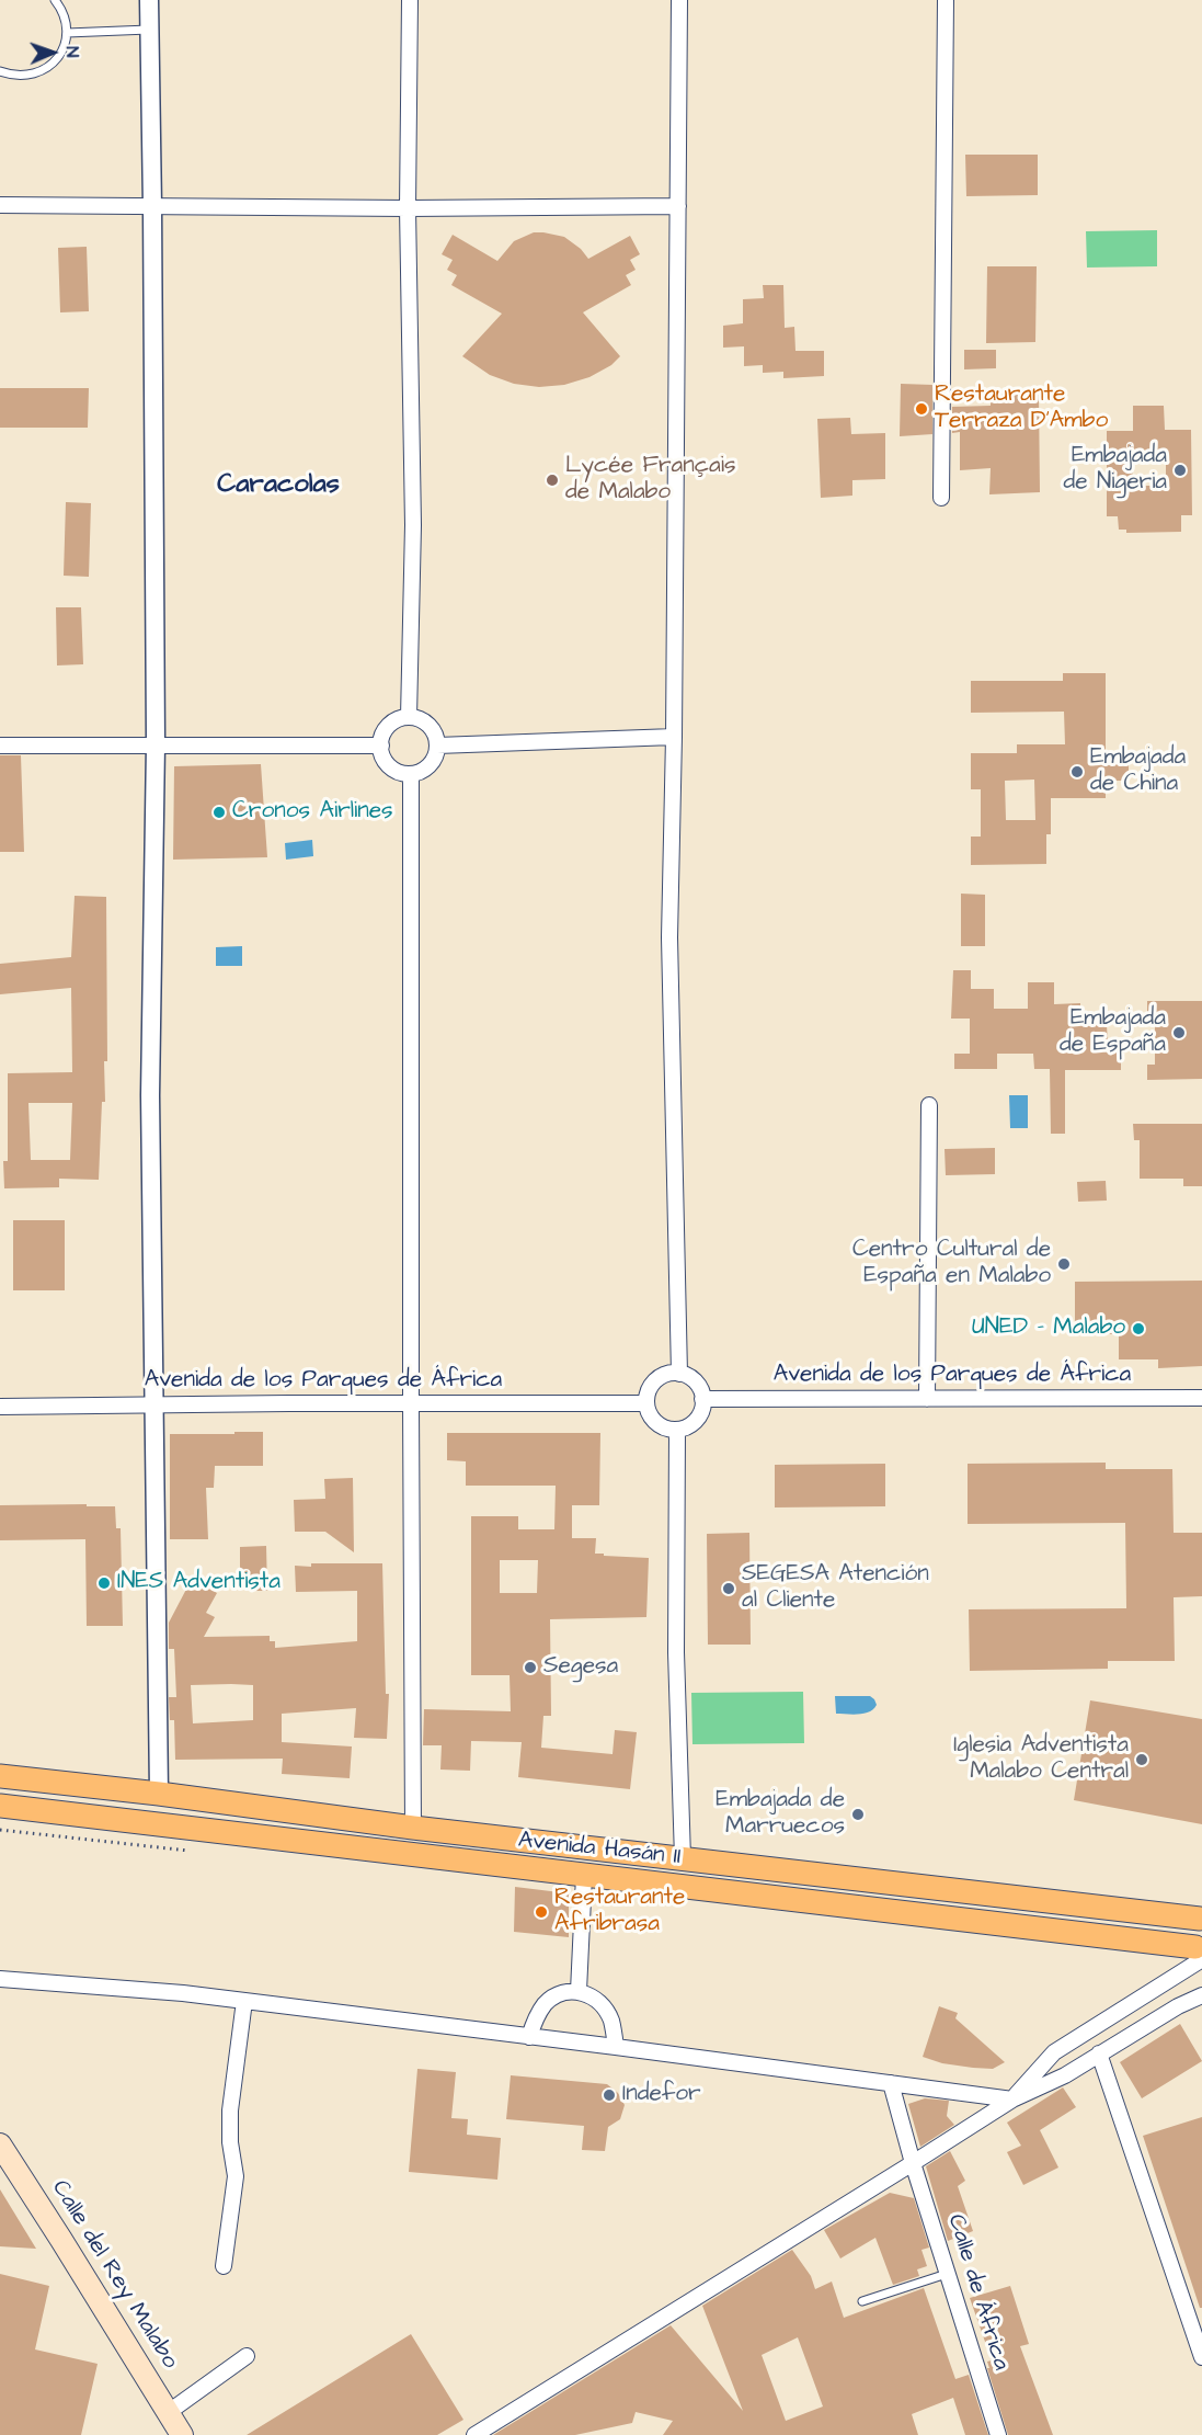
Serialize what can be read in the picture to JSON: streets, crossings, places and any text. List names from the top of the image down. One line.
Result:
{"streets":{"main road":["Avenida Hasán II","Calle del Rey Malabo"],"street":["Avenida de los Parques de África","Calle de África"]},"districts":["Caracolas"],"places":["Restaurante Terraza D'Ambo","Embajada de Nigeria","Lycée Français de Malabo","Embajada de China","Cronos Airlines","Embajada de España","Centro Cultural de España en Malabo","UNED - Malabo","INES Adventista","SEGESA Atención al Cliente","Segesa","Iglesia Adventista Malabo Central","Embajada de Marruecos","Restaurante Afribrasa","Indefor"],"north":"right"}
